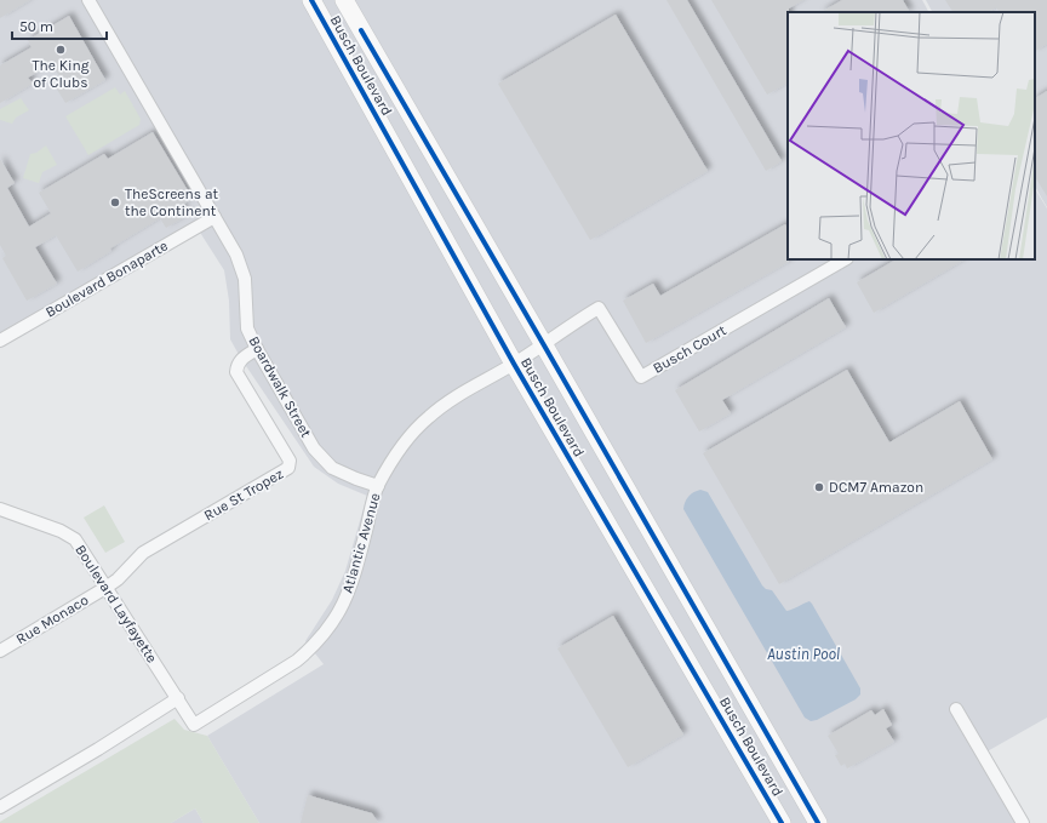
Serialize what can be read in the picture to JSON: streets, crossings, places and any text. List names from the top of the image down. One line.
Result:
{"streets":{"main road":["Busch Boulevard"],"street":["Boulevard Bonaparte","Busch Court","Boardwalk Street","Rue St Tropez","Atlantic Avenue","Boulevard Layfayette","Rue Monaco"]},"crossings":[["Busch Boulevard","Busch Court"],["Busch Boulevard","Atlantic Avenue"],["Boulevard Bonaparte","Boardwalk Street"],["Busch Court","Atlantic Avenue"],["Boardwalk Street","Rue St Tropez"],["Boardwalk Street","Atlantic Avenue"],["Rue St Tropez","Boulevard Layfayette"],["Rue St Tropez","Rue Monaco"],["Atlantic Avenue","Boulevard Layfayette"],["Boulevard Layfayette","Rue Monaco"]],"water":["Austin Pool"],"places":["The King of Clubs","TheScreens at the Continent","DCM7 Amazon"],"scale_bar":"50 m"}
